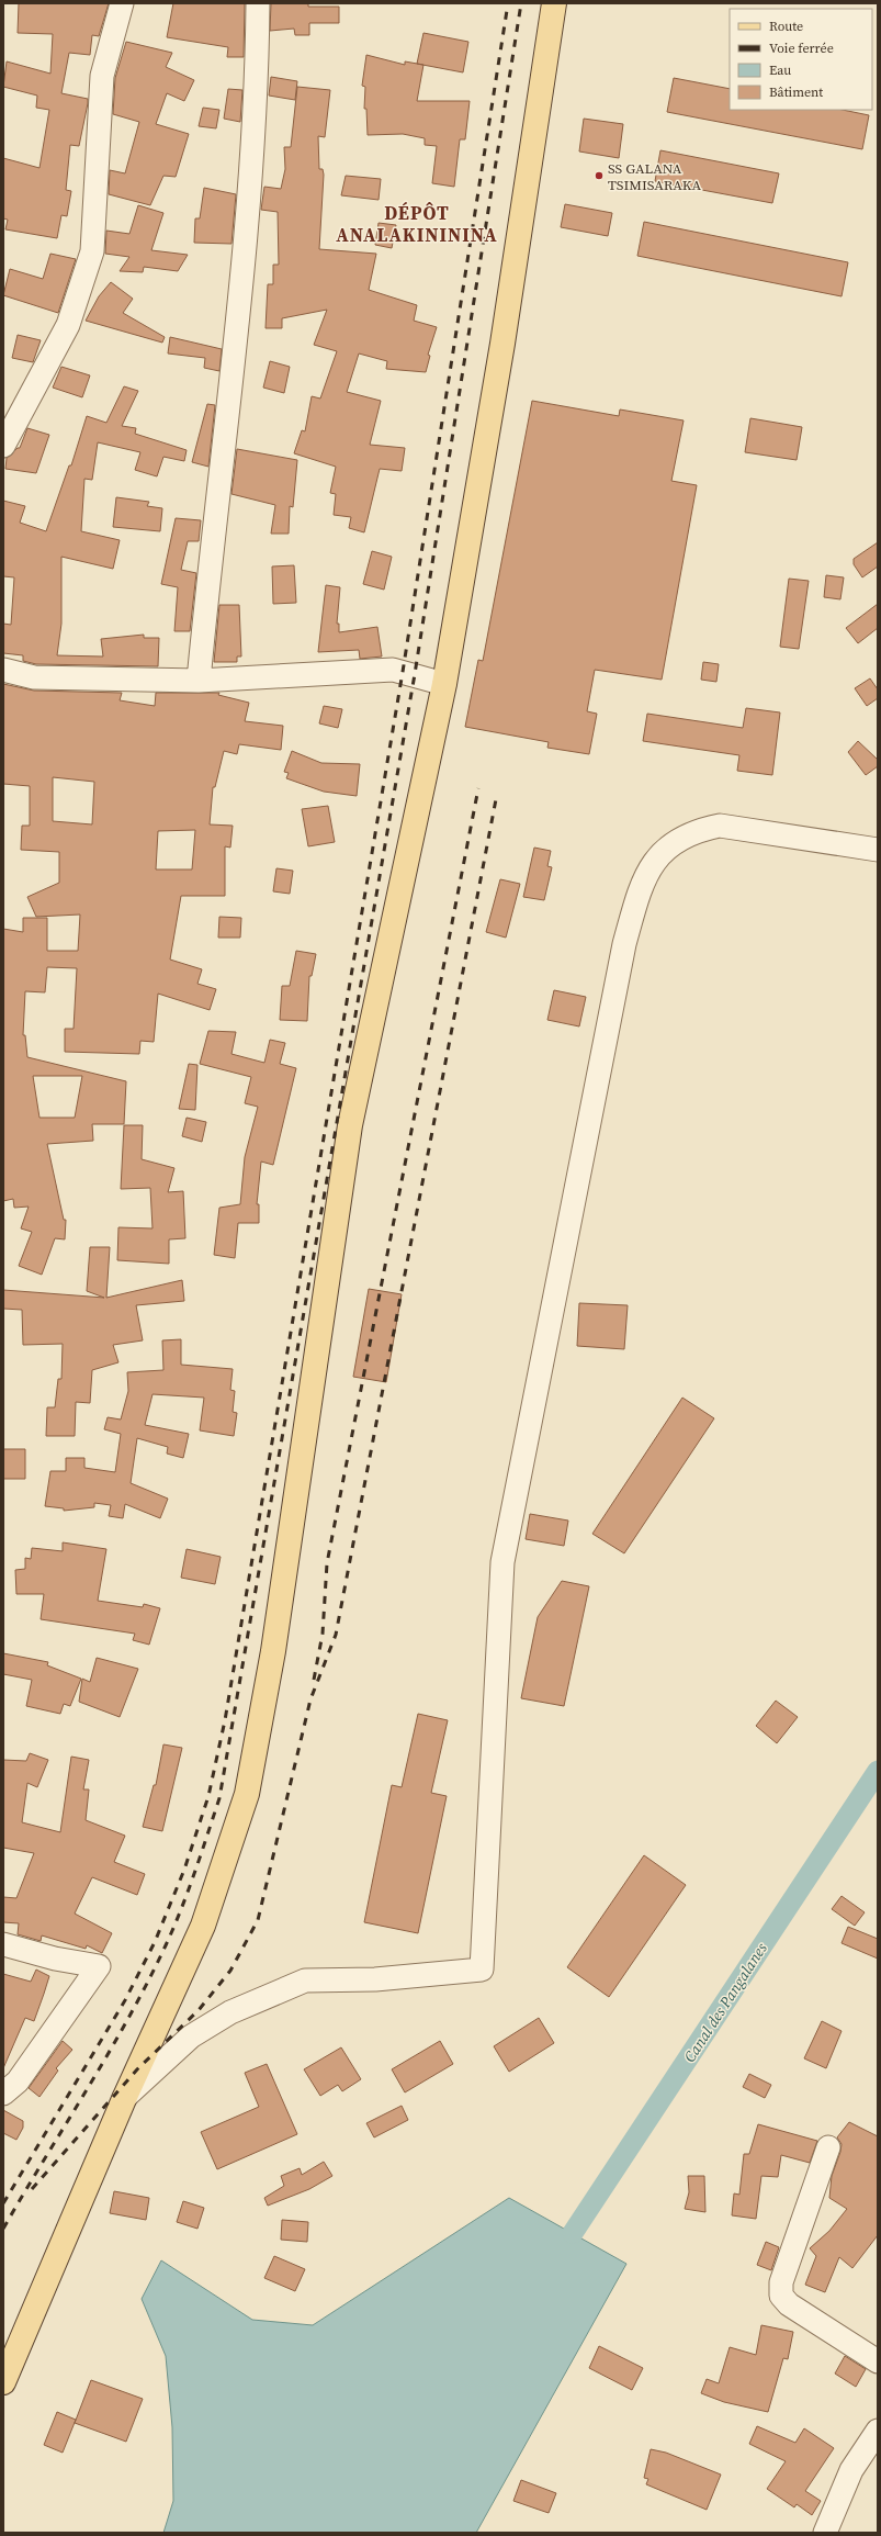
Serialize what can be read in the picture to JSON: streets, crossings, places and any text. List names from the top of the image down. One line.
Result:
{"districts":["DÉPÔT ANALAKINININA"],"water":["Canal des Pangalanes"],"places":["SS GALANA TSIMISARAKA"],"legend":["Route","Voie ferrée","Eau","Bâtiment"]}
